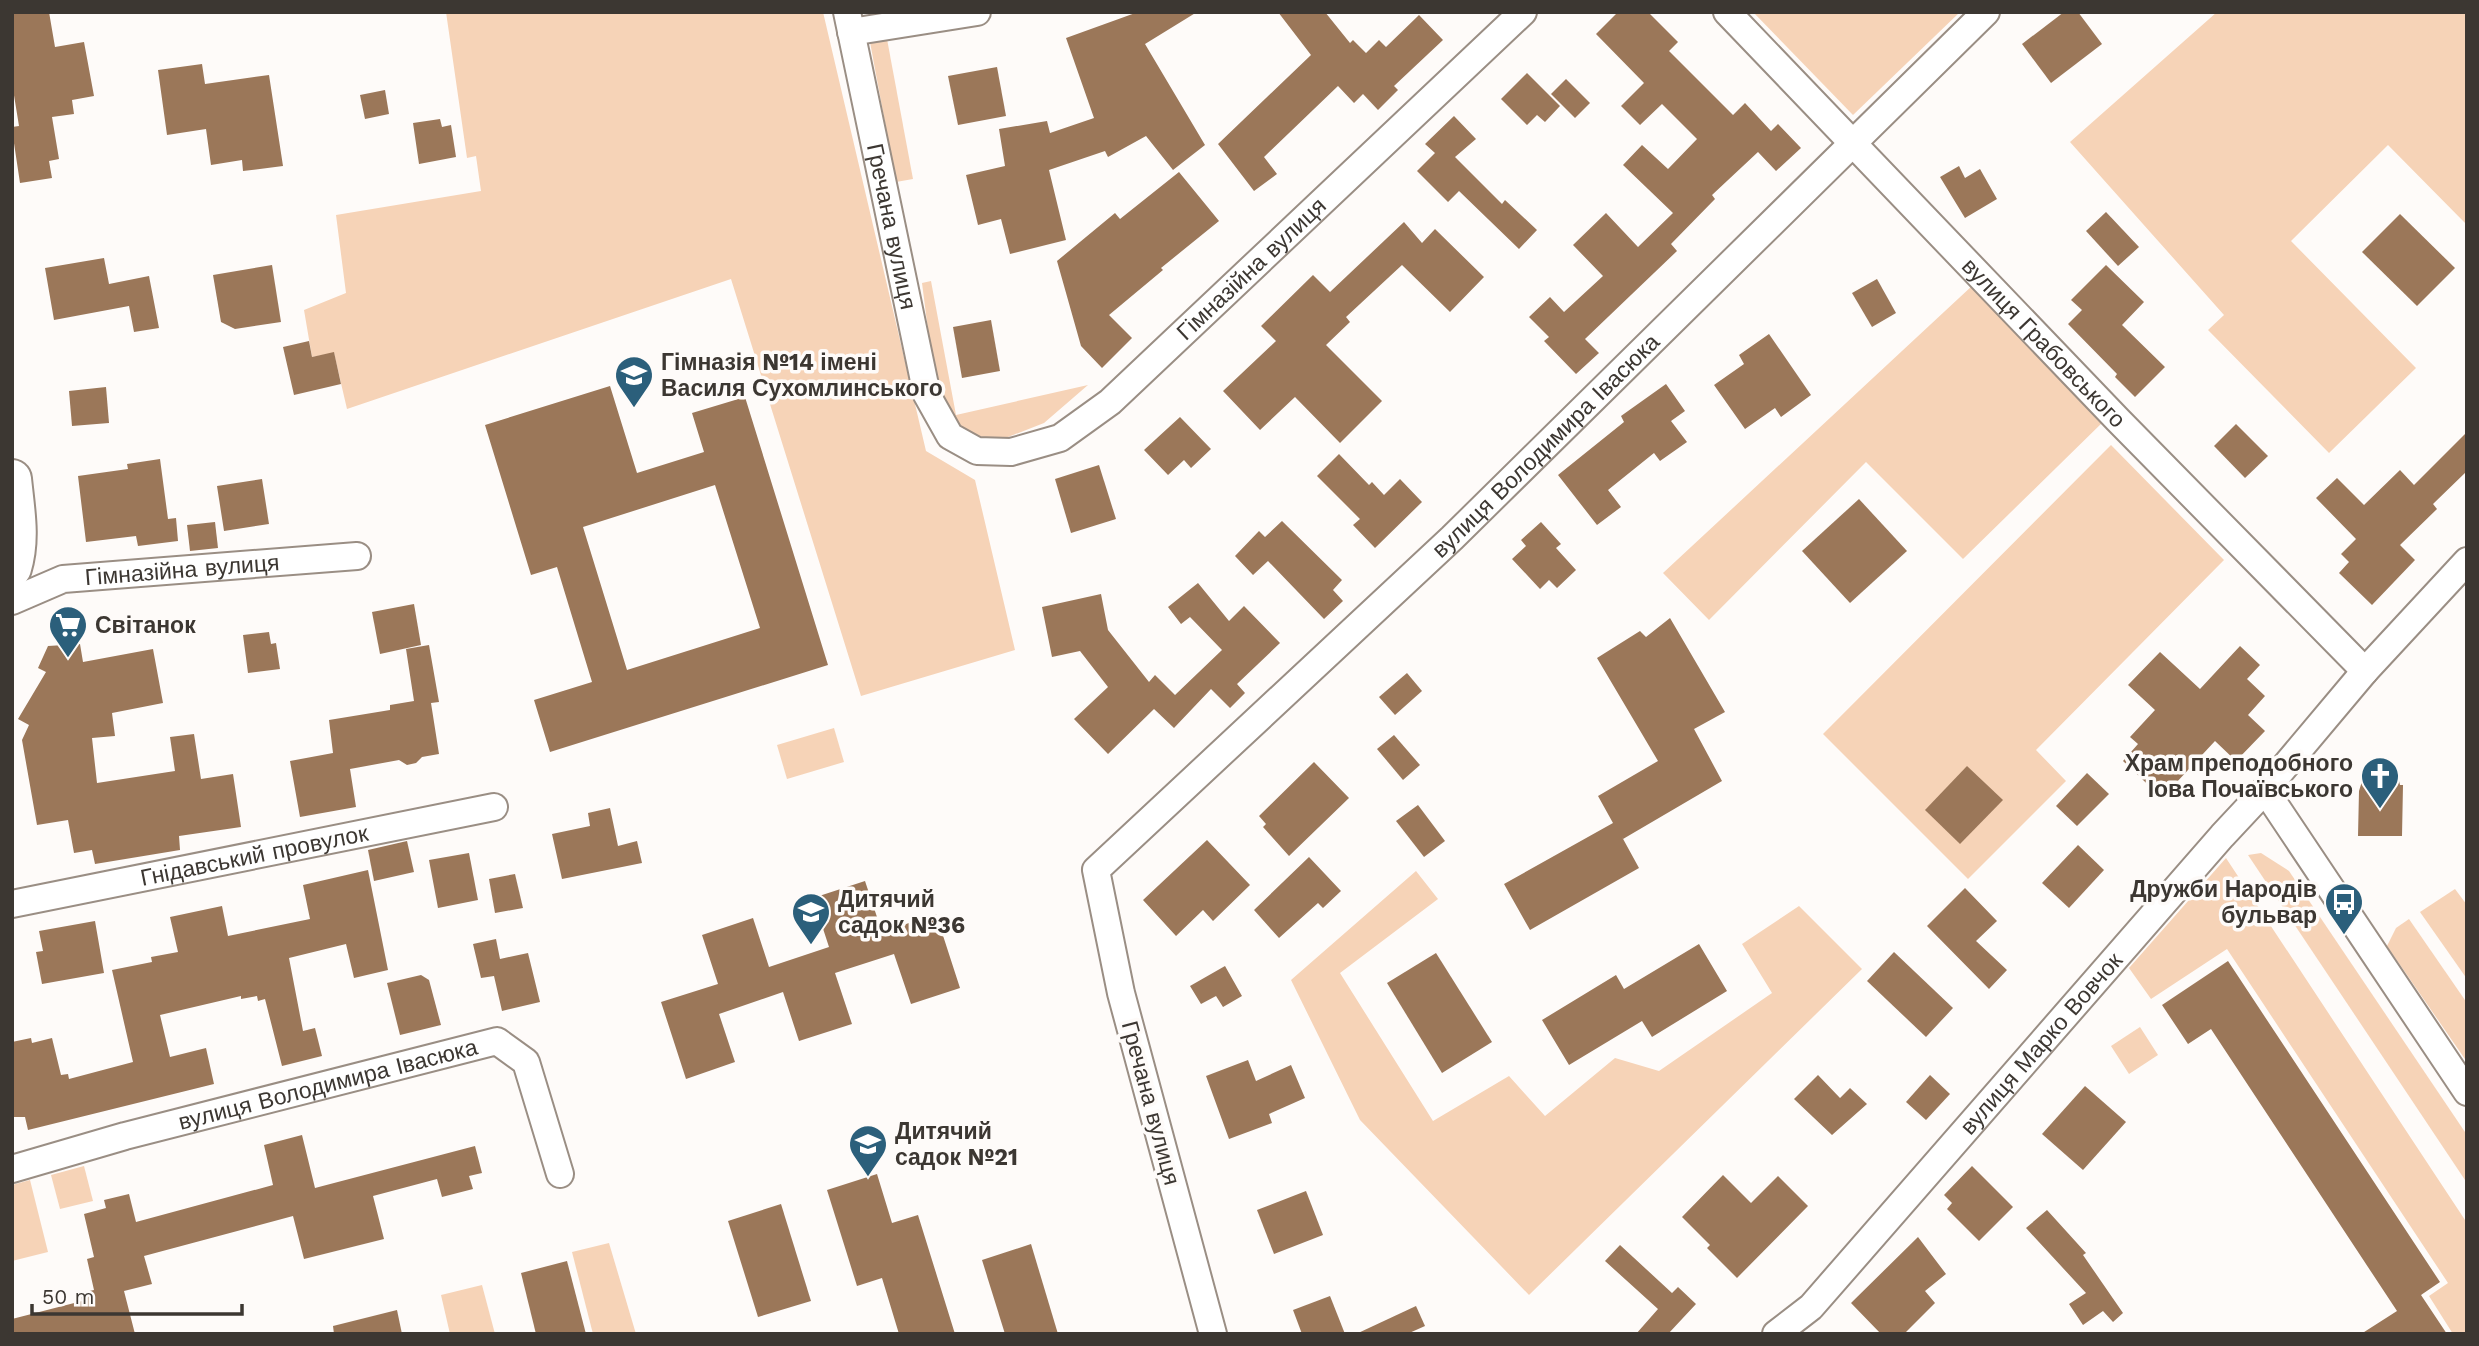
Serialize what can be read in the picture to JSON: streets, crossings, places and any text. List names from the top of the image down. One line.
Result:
{"streets":{"street":["Гречана вулиця","Гімназійна вулиця","вулиця Грабовського","вулиця Володимира Івасюка","Гнідавський провулок","вулиця Марко Вовчок"]},"crossings":[["Гречана вулиця","Гімназійна вулиця"],["Гречана вулиця","вулиця Володимира Івасюка"],["вулиця Грабовського","вулиця Володимира Івасюка"],["вулиця Грабовського","вулиця Марко Вовчок"]],"places":{"school or university":["Гімназія №14 імені Василя Сухомлинського","Дитячий садок №36","Дитячий садок №21"],"supermarket":["Світанок"],"church":["Храм преподобного Іова Почаївського"],"bus stop":["Дружби Народів бульвар"]},"scale_bar":"50 m"}
